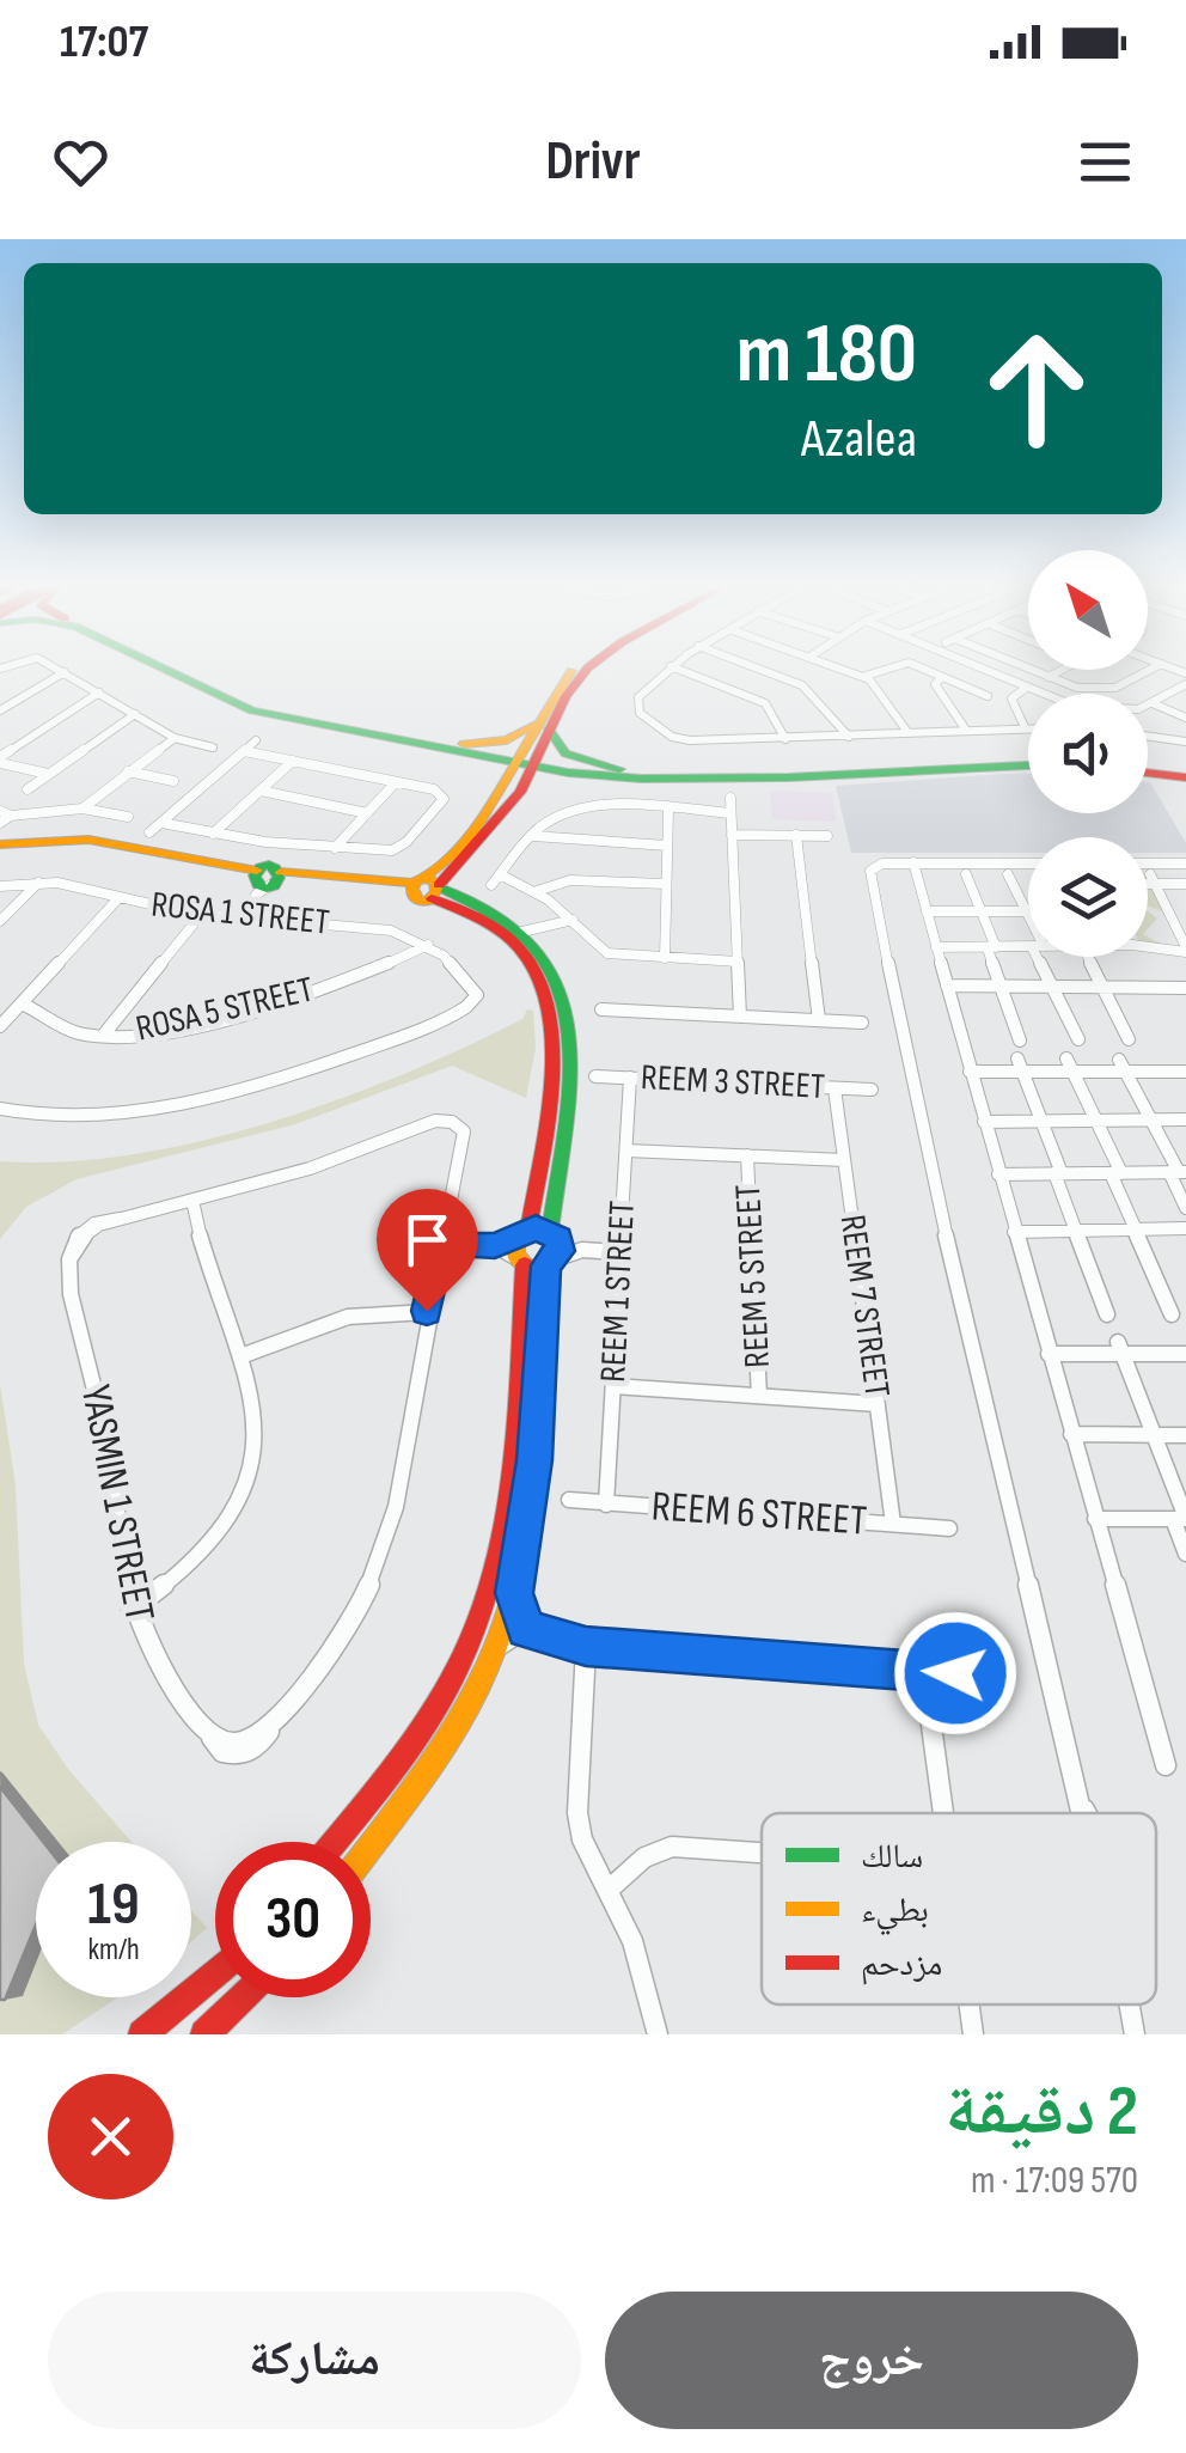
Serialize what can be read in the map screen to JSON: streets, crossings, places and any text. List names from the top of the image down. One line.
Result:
{"streets":{"street":["ROSA 1 STREET","ROSA 5 STREET","REEM 3 STREET","REEM 5 STREET","REEM 1 STREET","REEM 7 STREET","YASMIN 1 STREET","REEM 6 STREET"]},"crossings":[["ROSA 1 STREET","ROSA 5 STREET"],["REEM 3 STREET","REEM 1 STREET"],["REEM 3 STREET","REEM 7 STREET"],["REEM 1 STREET","REEM 6 STREET"],["REEM 7 STREET","REEM 6 STREET"]],"legend":["سالك","بطيء","مزدحم"],"north":"top left","page":{"status":"17:07","header":"Drivr","turn":["180 m","Azalea"],"speed":"19 km/h","limit":"30","heading":["2 دقيقة","570 m · 17:09"],"buttons":["خروج","مشاركة"]}}
